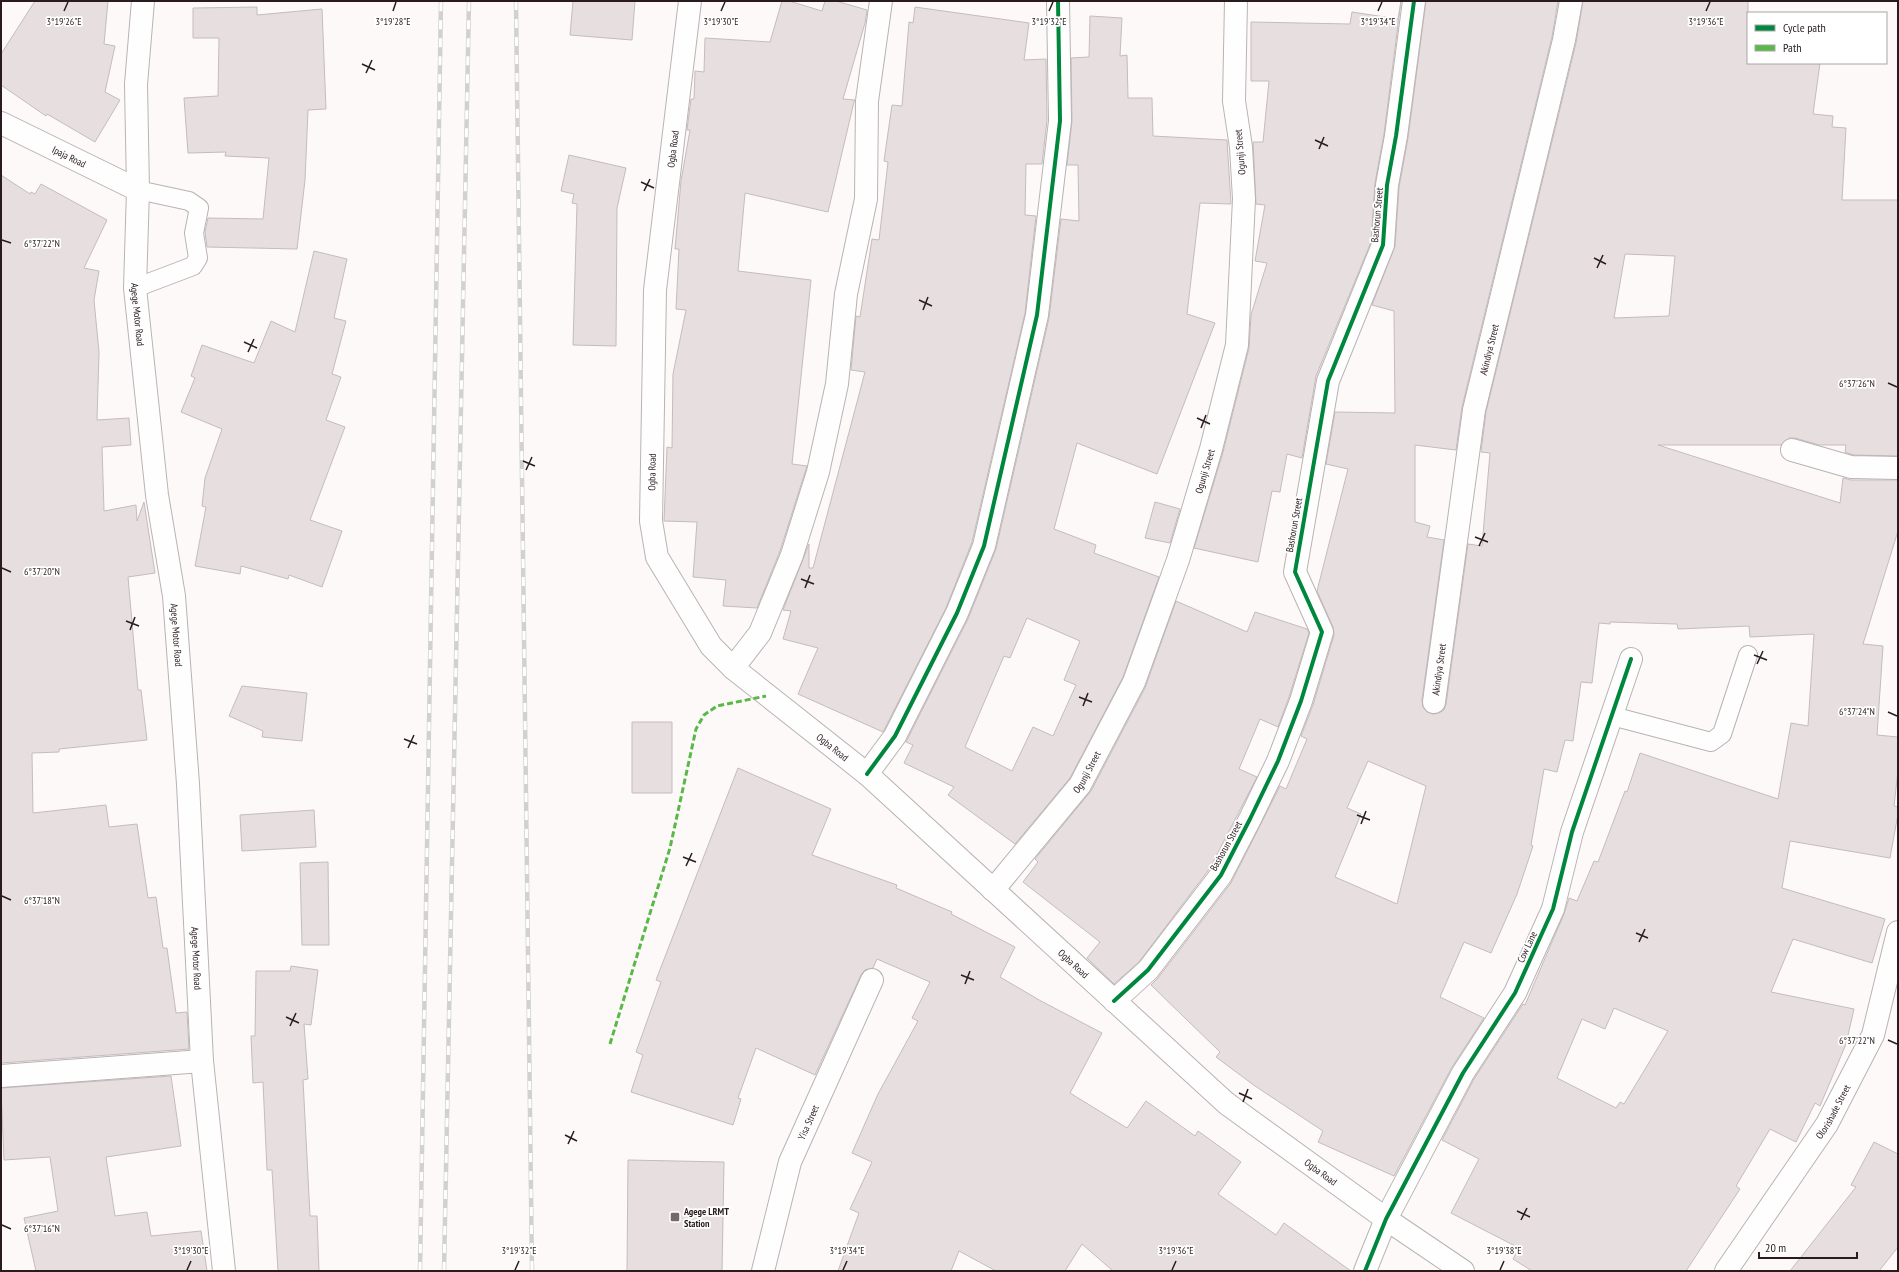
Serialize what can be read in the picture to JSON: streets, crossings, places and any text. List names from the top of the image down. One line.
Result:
{"streets":{"street":["Ogba Road","Ogunji Street","Ipaja Road","Bashorun Street","Agege Motor Road","Akindiya Street","Cow Lane","Olorishade Street","Yisa Street"]},"crossings":[["Ogba Road","Ogunji Street"],["Ogba Road","Bashorun Street"],["Ogba Road","Cow Lane"],["Ipaja Road","Agege Motor Road"]],"places":{"transit":["Agege LRMT Station"]},"legend":["Cycle path","Path"],"scale_bar":"20 m","coordinates":["3°19'26\"E","3°19'28\"E","3°19'30\"E","3°19'32\"E","3°19'34\"E","3°19'36\"E","6°37'22\"N","6°37'26\"N","6°37'20\"N","6°37'24\"N","6°37'18\"N","6°37'16\"N","3°19'38\"E"]}
